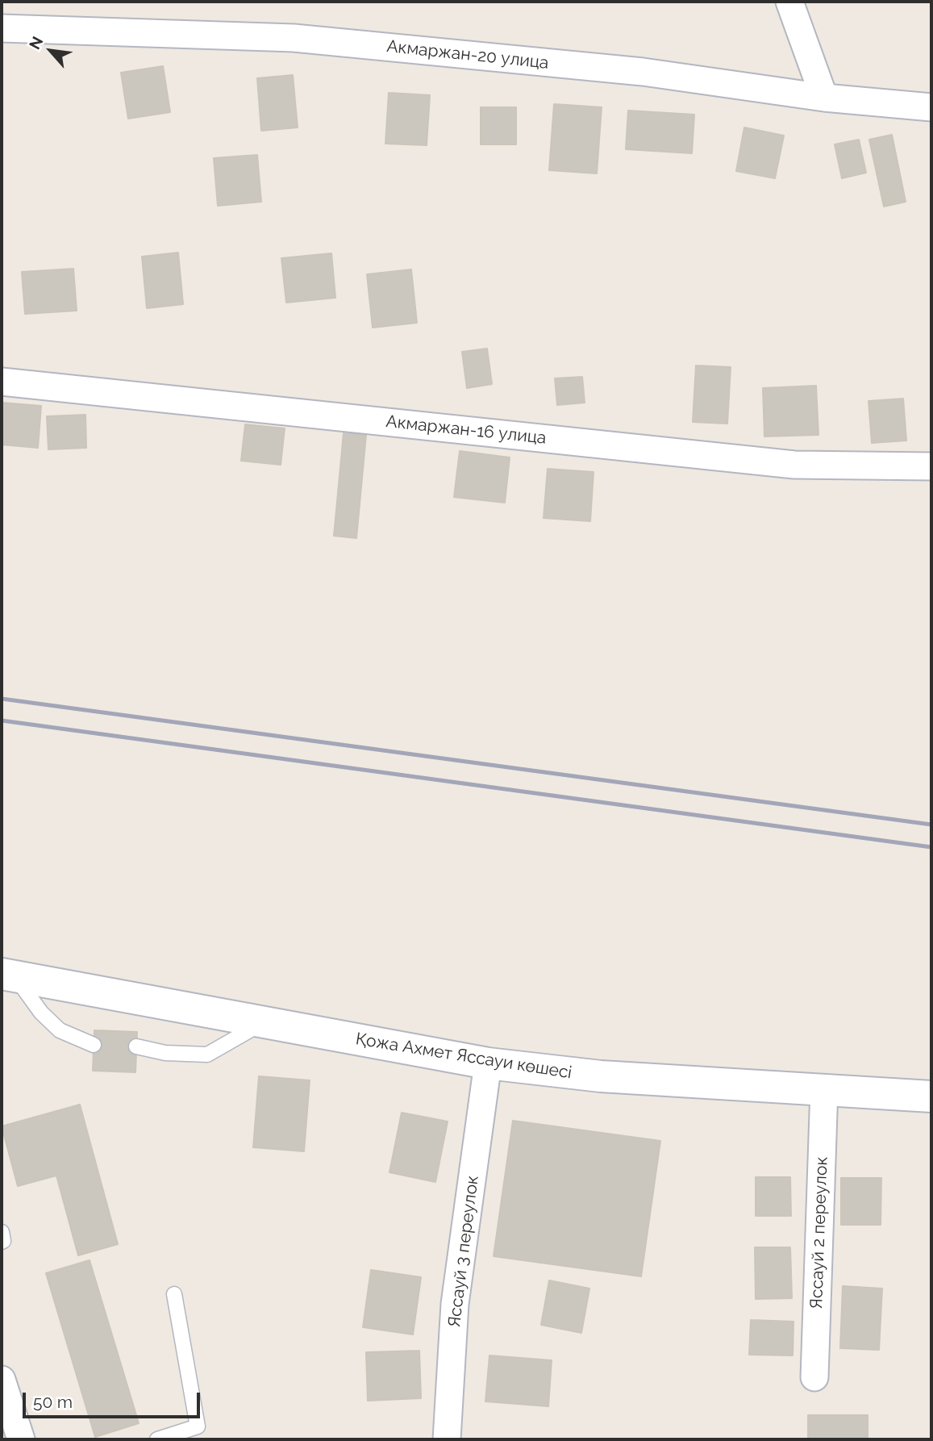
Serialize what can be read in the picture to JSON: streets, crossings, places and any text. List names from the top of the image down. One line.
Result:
{"streets":{"street":["Акмаржан-20 улица","Акмаржан-16 улица","Қожа Ахмет Яссауи көшесі","Яссауй 2 переулок","Яссауй 3 переулок"]},"crossings":[["Қожа Ахмет Яссауи көшесі","Яссауй 2 переулок"],["Қожа Ахмет Яссауи көшесі","Яссауй 3 переулок"]],"scale_bar":"50 m","north":"top left"}
